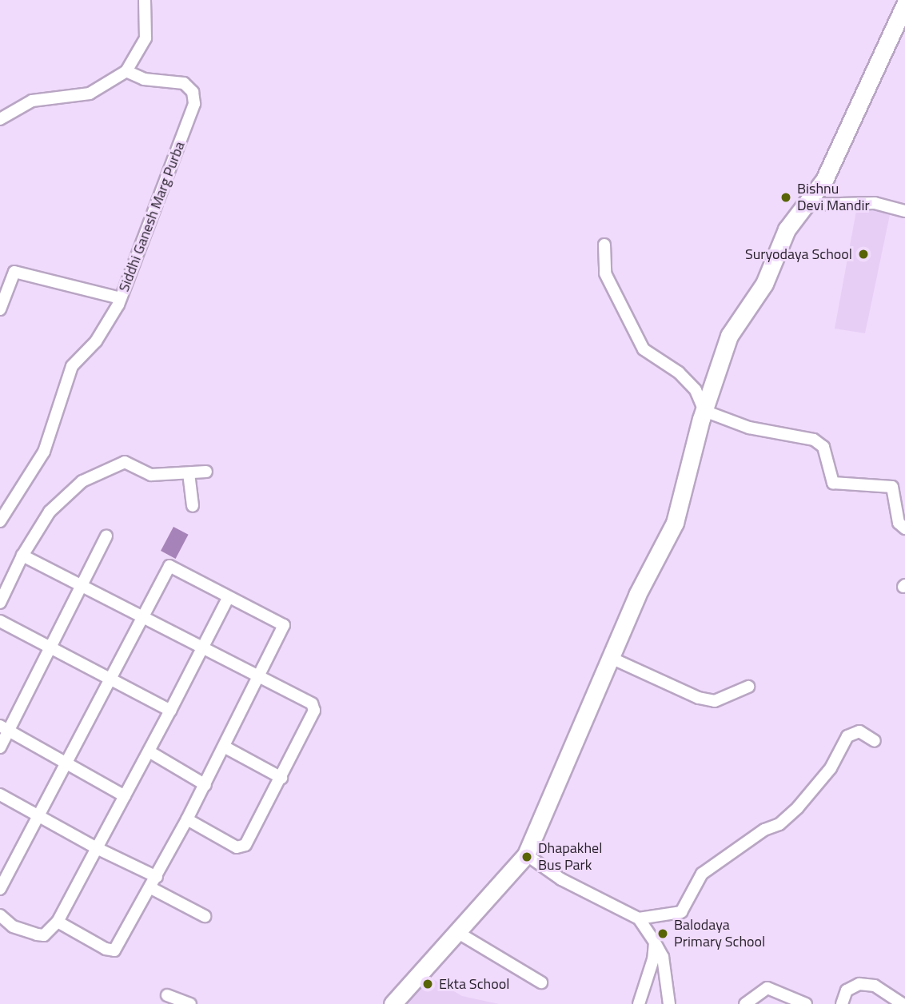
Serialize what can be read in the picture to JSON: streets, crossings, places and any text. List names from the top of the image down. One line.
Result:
{"streets":{"street":["Siddhi Ganesh Marg Purba"]},"places":["Bishnu Devi Mandir","Suryodaya School","Dhapakhel Bus Park","Balodaya Primary School","Ekta School"]}
